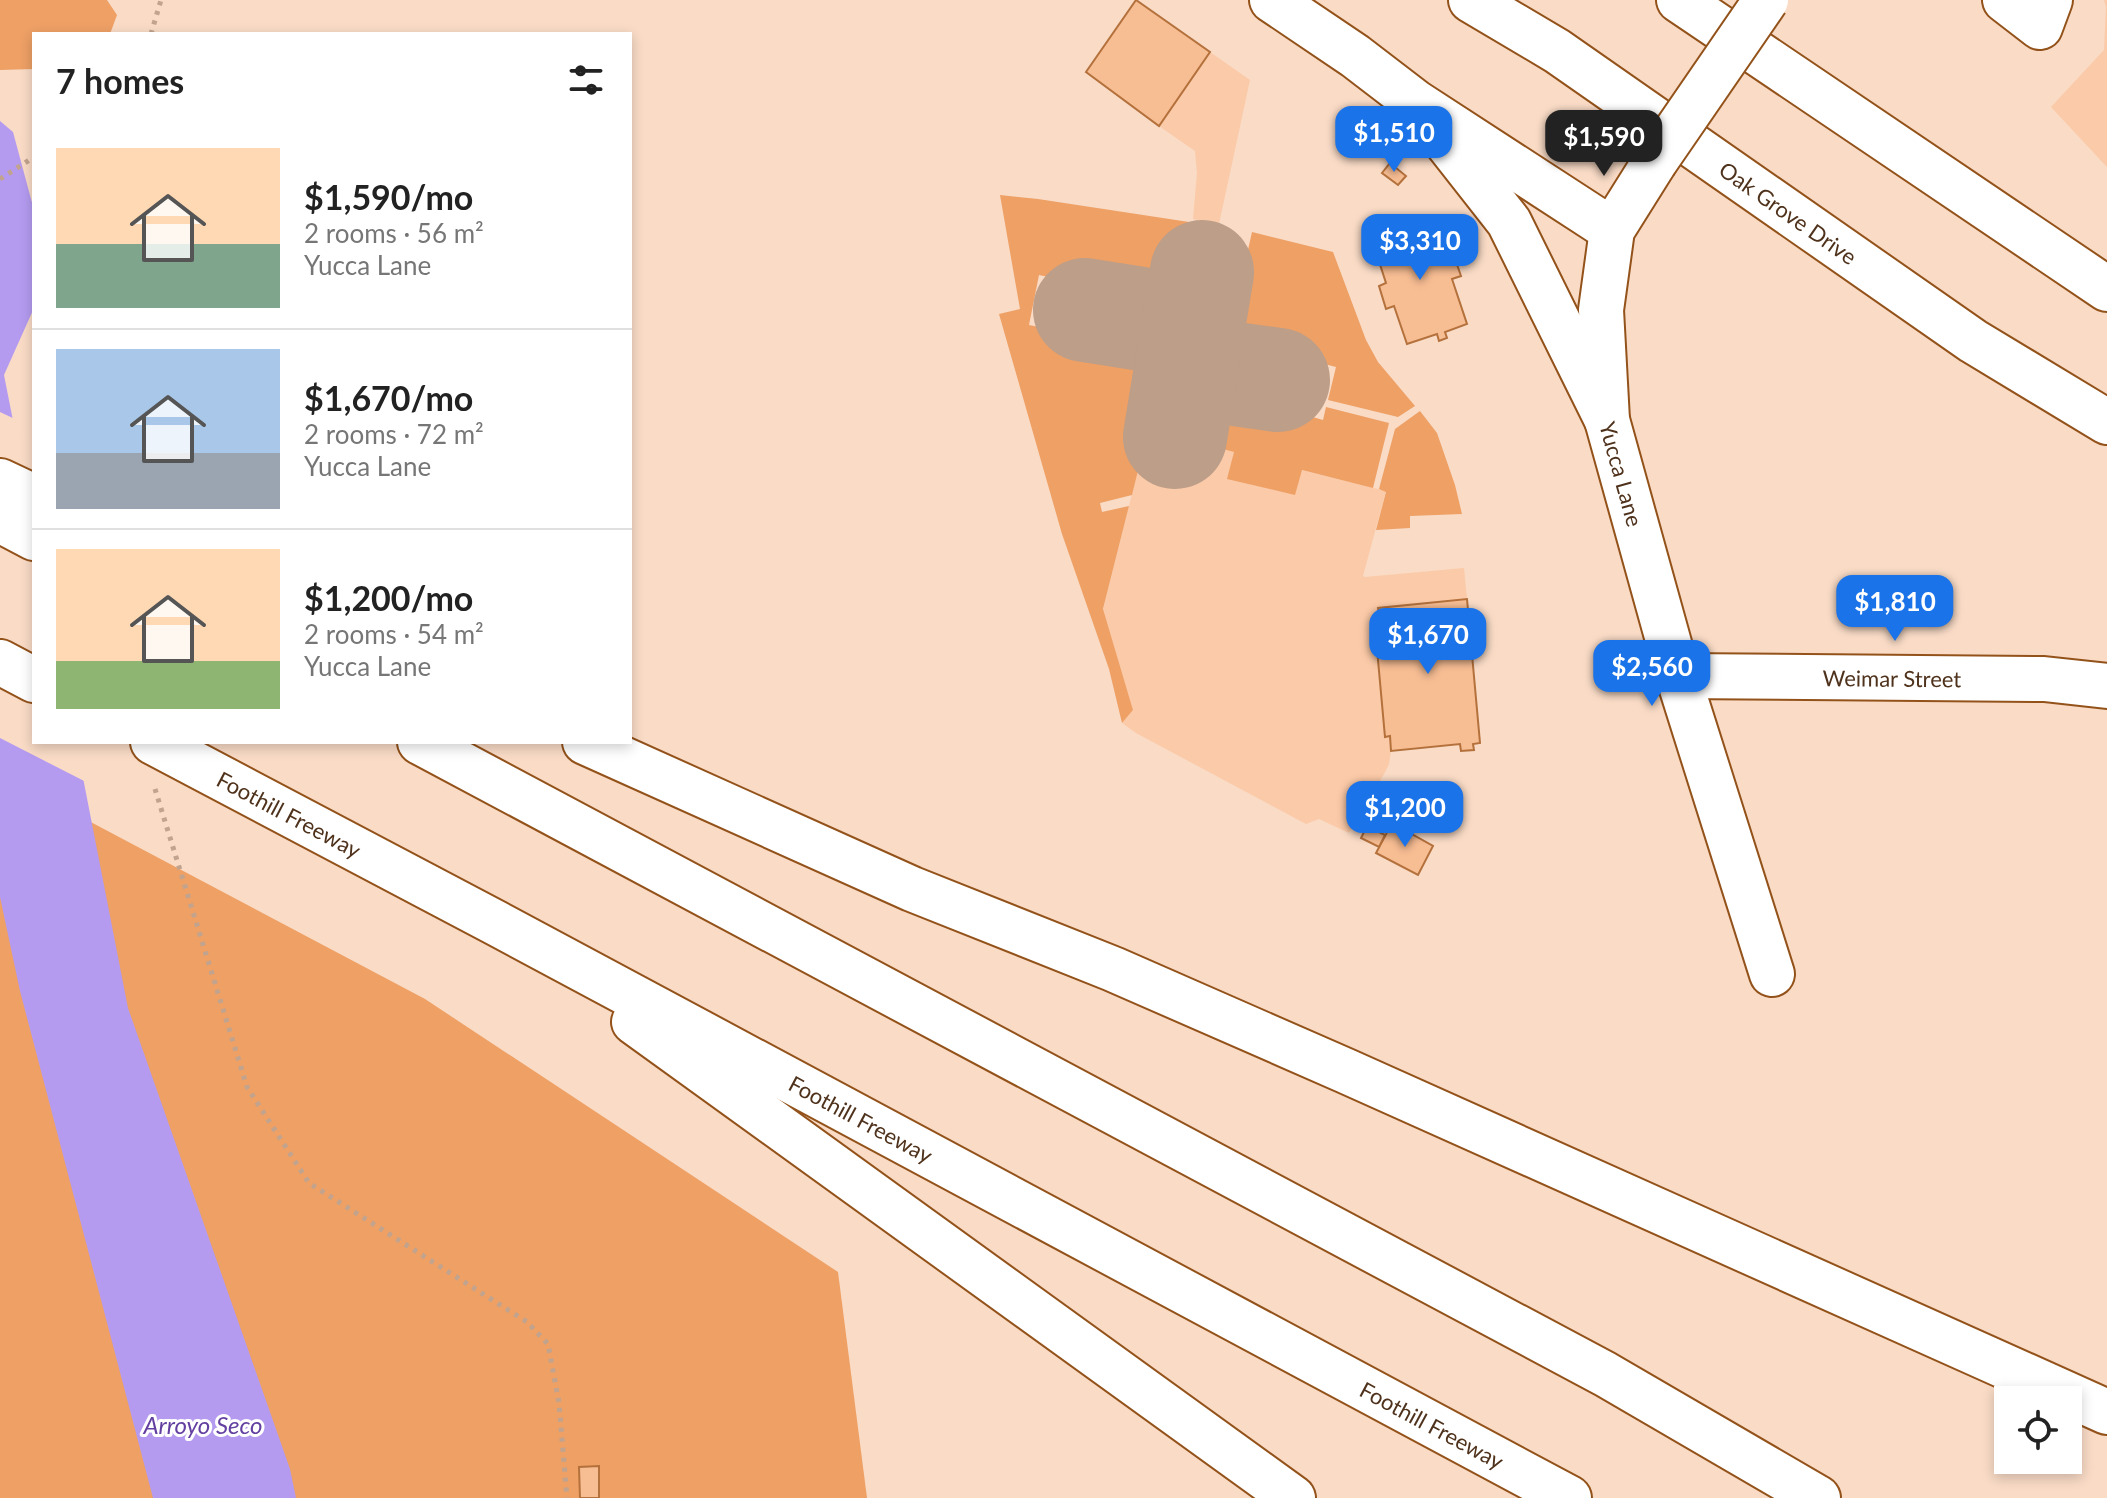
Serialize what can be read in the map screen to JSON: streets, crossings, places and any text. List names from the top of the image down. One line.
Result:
{"streets":{"main road":["Oak Grove Drive","Yucca Lane","Weimar Street","Foothill Freeway"]},"crossings":[["Yucca Lane","Weimar Street"]],"water":["Arroyo Seco"],"page":{"heading":"7 homes","price":["$1,510","$1,590","$3,310","$1,810","$1,670","$2,560","$1,200"],"list":[{"name":"$1,590/mo","note":"2 rooms · 56 m² · Yucca Lane"},{"name":"$1,670/mo","note":"2 rooms · 72 m² · Yucca Lane"},{"name":"$1,200/mo","note":"2 rooms · 54 m² · Yucca Lane"}]}}
